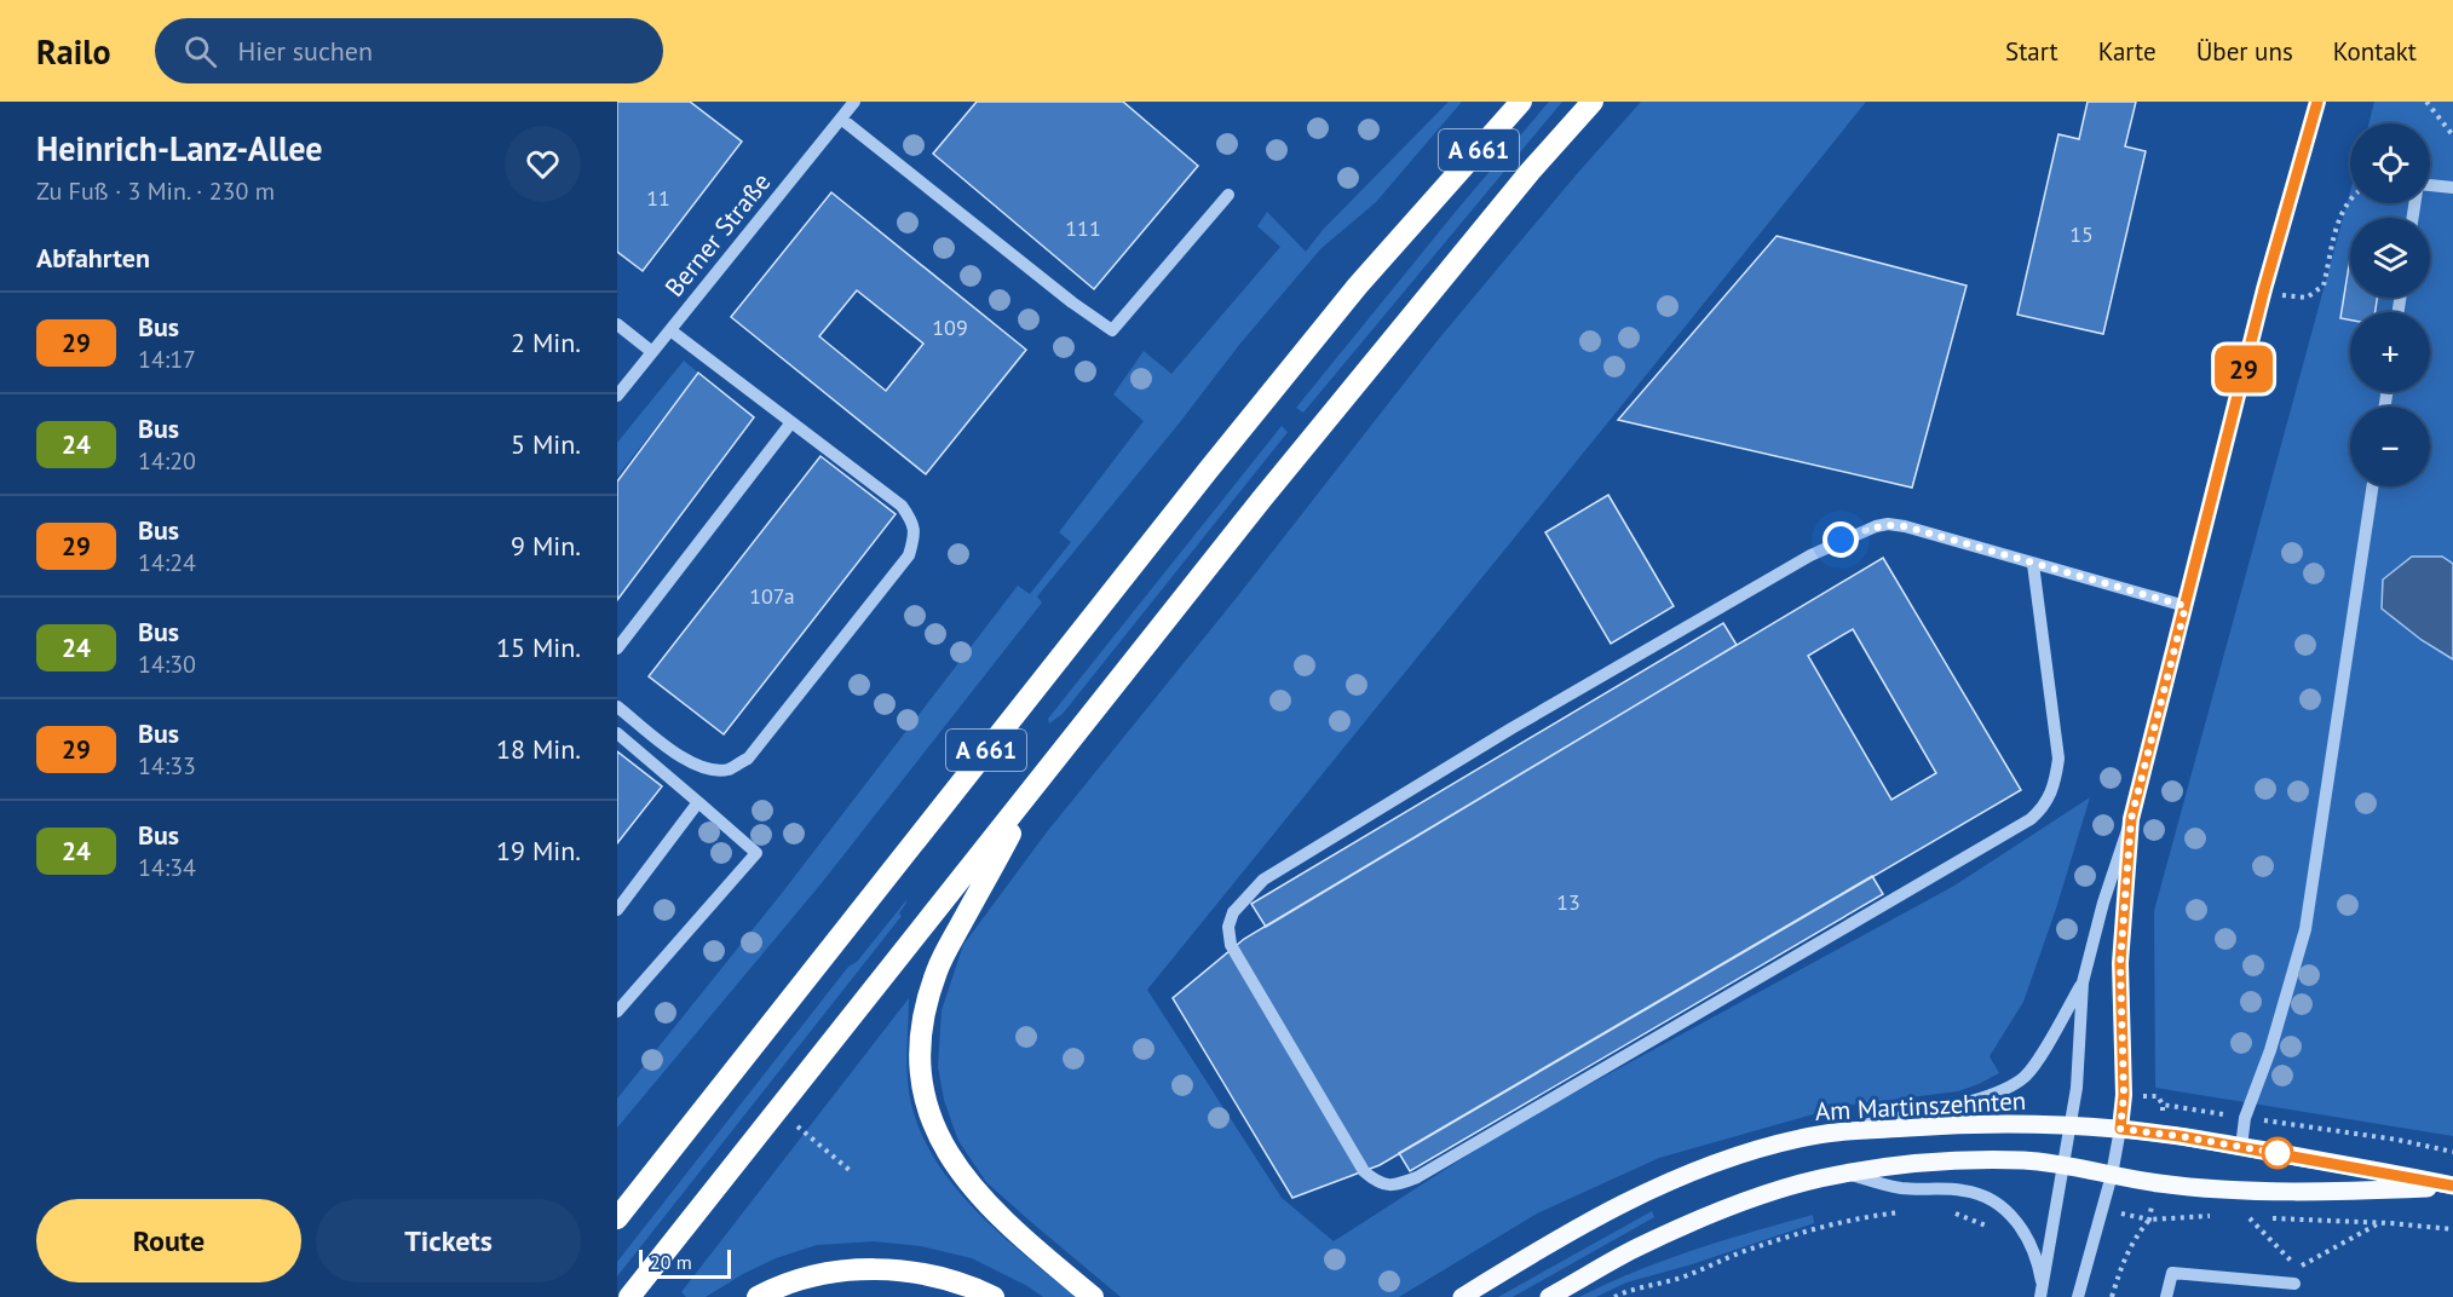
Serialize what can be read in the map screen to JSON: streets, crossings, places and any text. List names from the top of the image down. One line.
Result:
{"streets":{"highway":["A 661"],"main road":["Am Martinszehnten"],"street":["Berner Straße"]},"lines":["bus line 29"],"house_numbers":["11","111","15","109","107a","13"],"scale_bar":"20 m","page":{"header":"Railo","search":"Hier suchen","nav":["Start","Karte","Über uns","Kontakt"],"heading":[["Heinrich-Lanz-Allee","Zu Fuß · 3 Min. · 230 m"],"Abfahrten"],"on_map":"29","map_buttons":["+","−"],"list":[{"mark":"29","name":"Bus","note":"14:17","value":"2 Min."},{"mark":"24","name":"Bus","note":"14:20","value":"5 Min."},{"mark":"29","name":"Bus","note":"14:24","value":"9 Min."},{"mark":"24","name":"Bus","note":"14:30","value":"15 Min."},{"mark":"29","name":"Bus","note":"14:33","value":"18 Min."},{"mark":"24","name":"Bus","note":"14:34","value":"19 Min."}],"buttons":["Route","Tickets"],"scale":"20 m"}}
